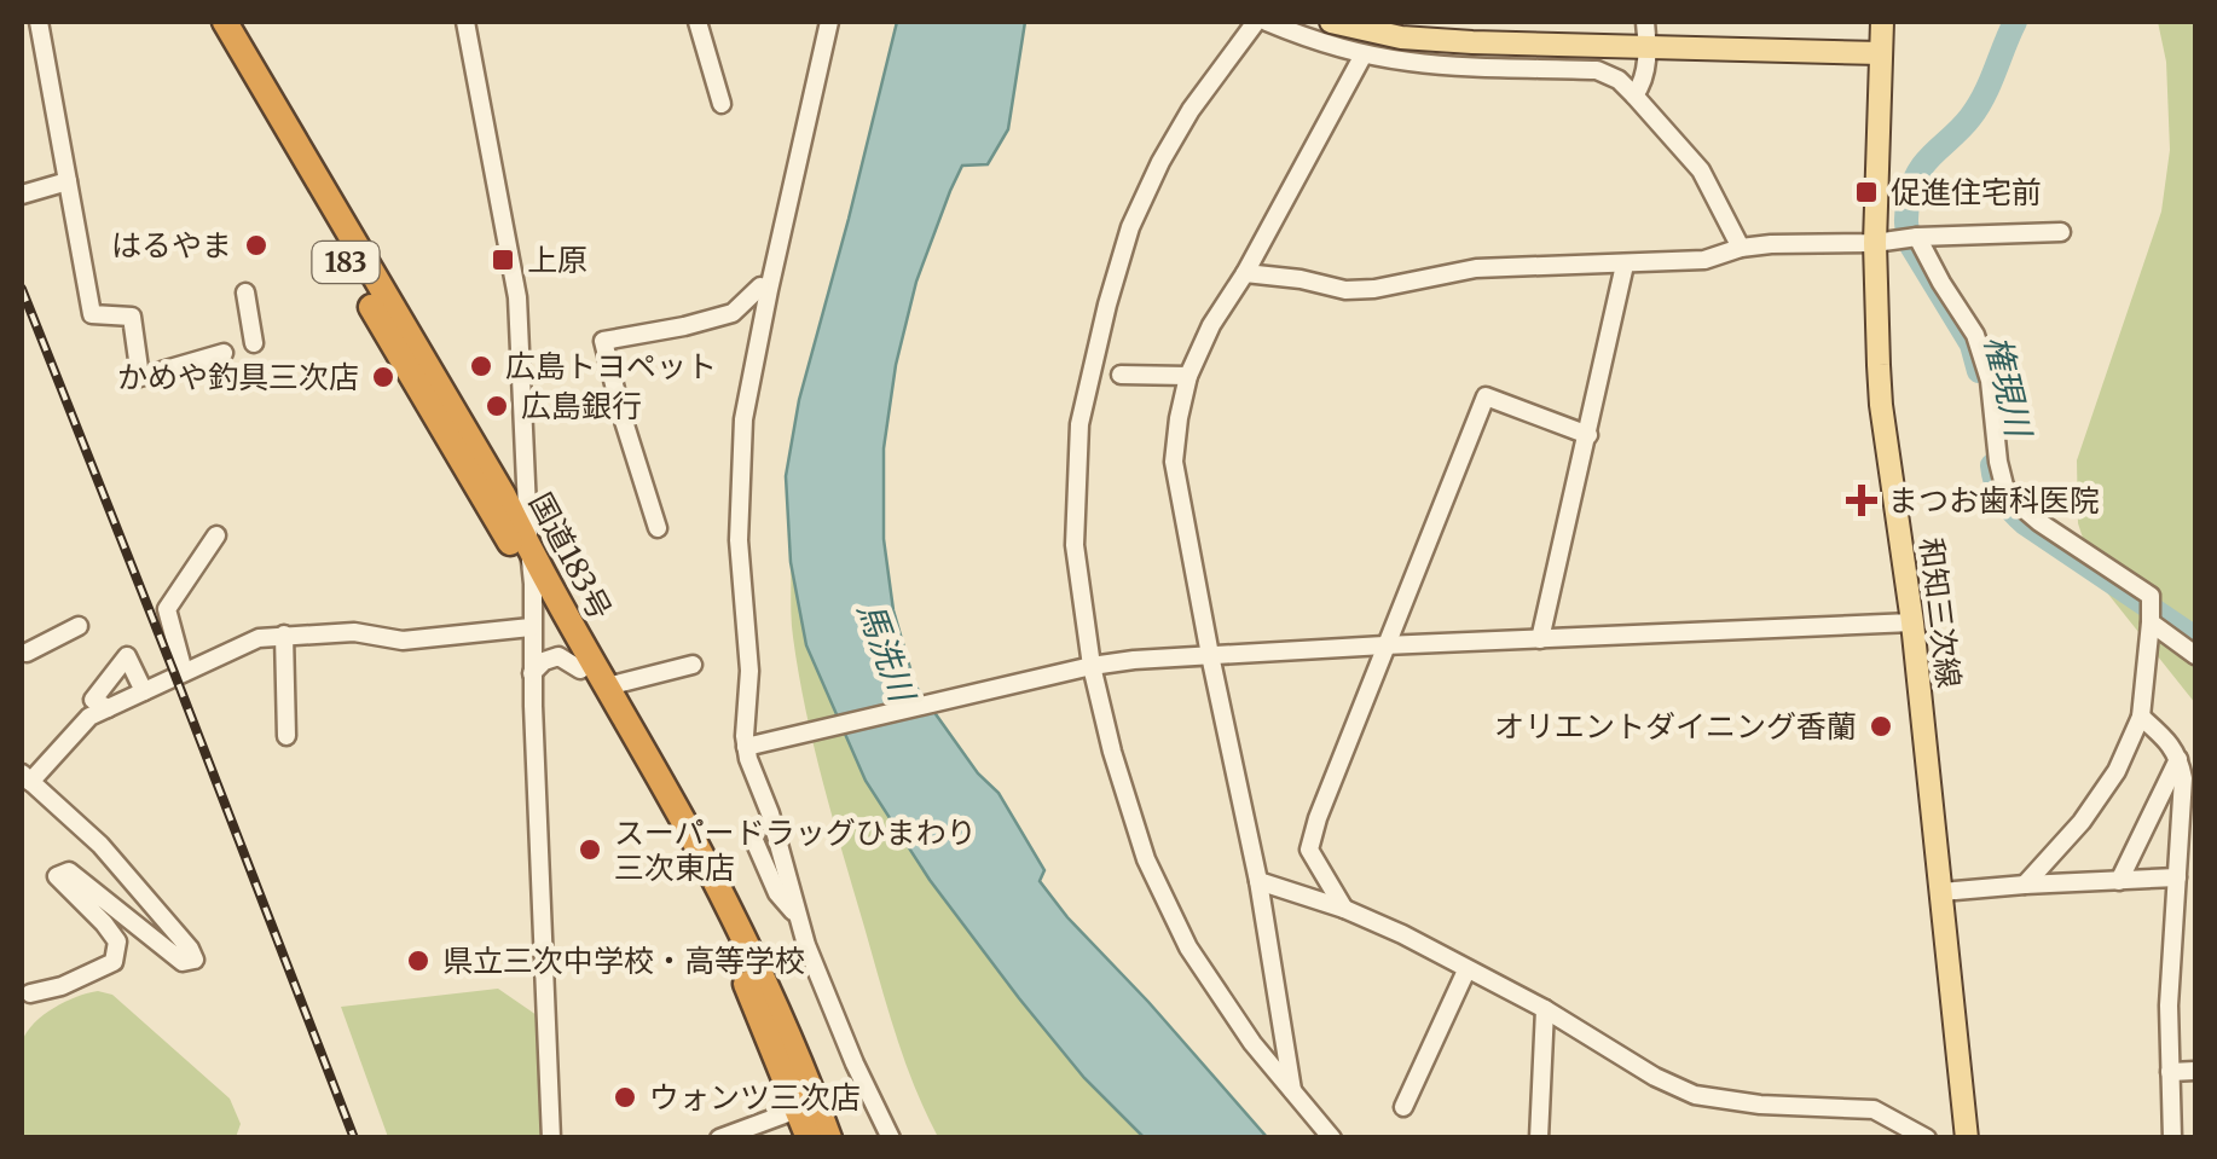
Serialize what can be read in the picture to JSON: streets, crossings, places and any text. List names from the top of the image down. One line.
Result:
{"streets":{"highway":["183","国道183号"],"main road":["和知三次線"]},"water":["権現川","馬洗川"],"places":{"transit":["促進住宅前","上原"],"other":["はるやま","広島トヨペット","かめや釣具三次店","広島銀行","オリエントダイニング香蘭","スーパードラッグひまわり 三次東店","県立三次中学校・高等学校","ウォンツ三次店"],"health":["まつお歯科医院"]}}
